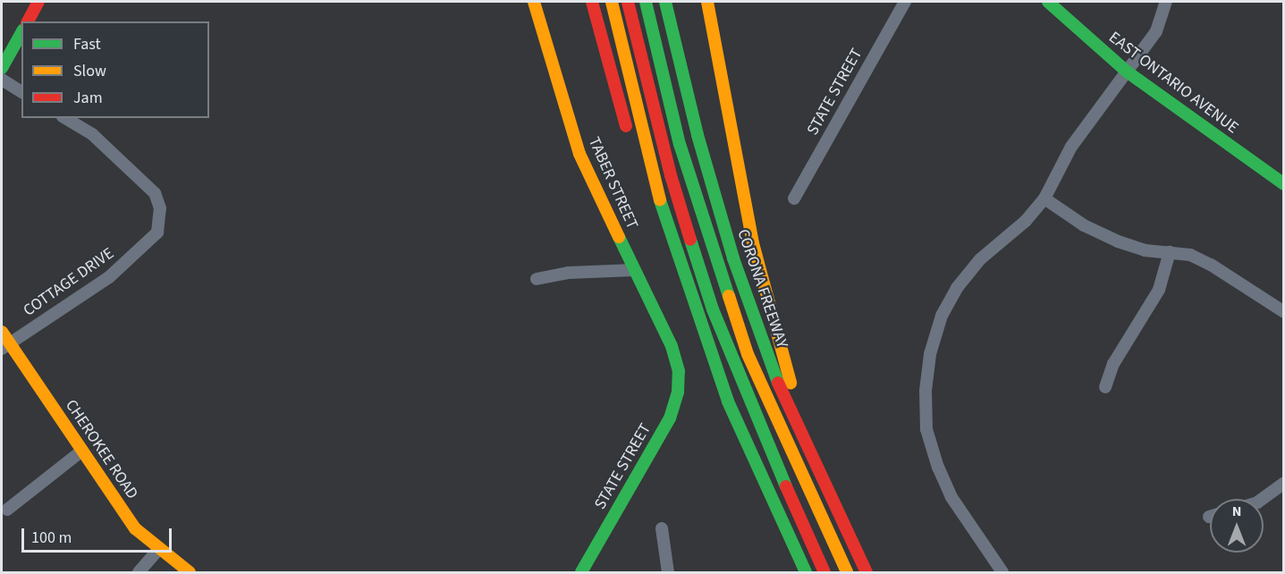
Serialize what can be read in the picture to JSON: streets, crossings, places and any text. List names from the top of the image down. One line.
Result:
{"streets":{"main road":["EAST ONTARIO AVENUE","STATE STREET","TABER STREET","CORONA FREEWAY","CHEROKEE ROAD"],"street":["COTTAGE DRIVE"]},"crossings":[["STATE STREET","TABER STREET"],["COTTAGE DRIVE","CHEROKEE ROAD"]],"legend":["Fast","Slow","Jam"],"scale_bar":"100 m","north":"top"}
